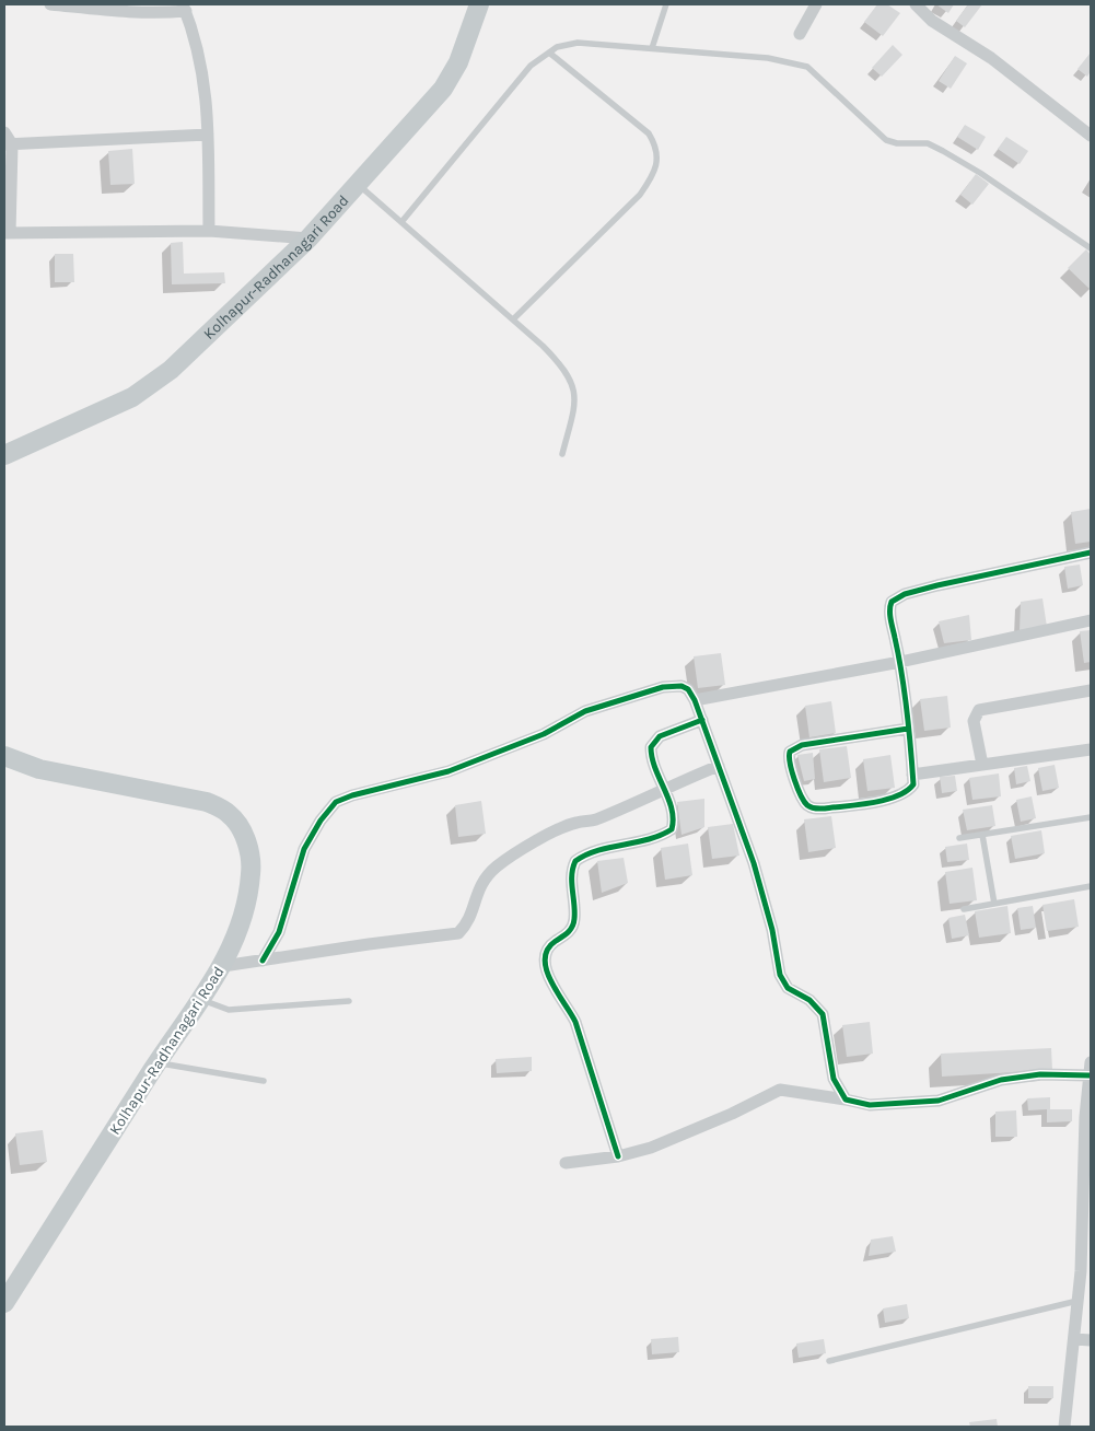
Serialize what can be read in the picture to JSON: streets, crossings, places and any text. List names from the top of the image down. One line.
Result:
{"streets":{"main road":["Kolhapur-Radhanagari Road"]}}
